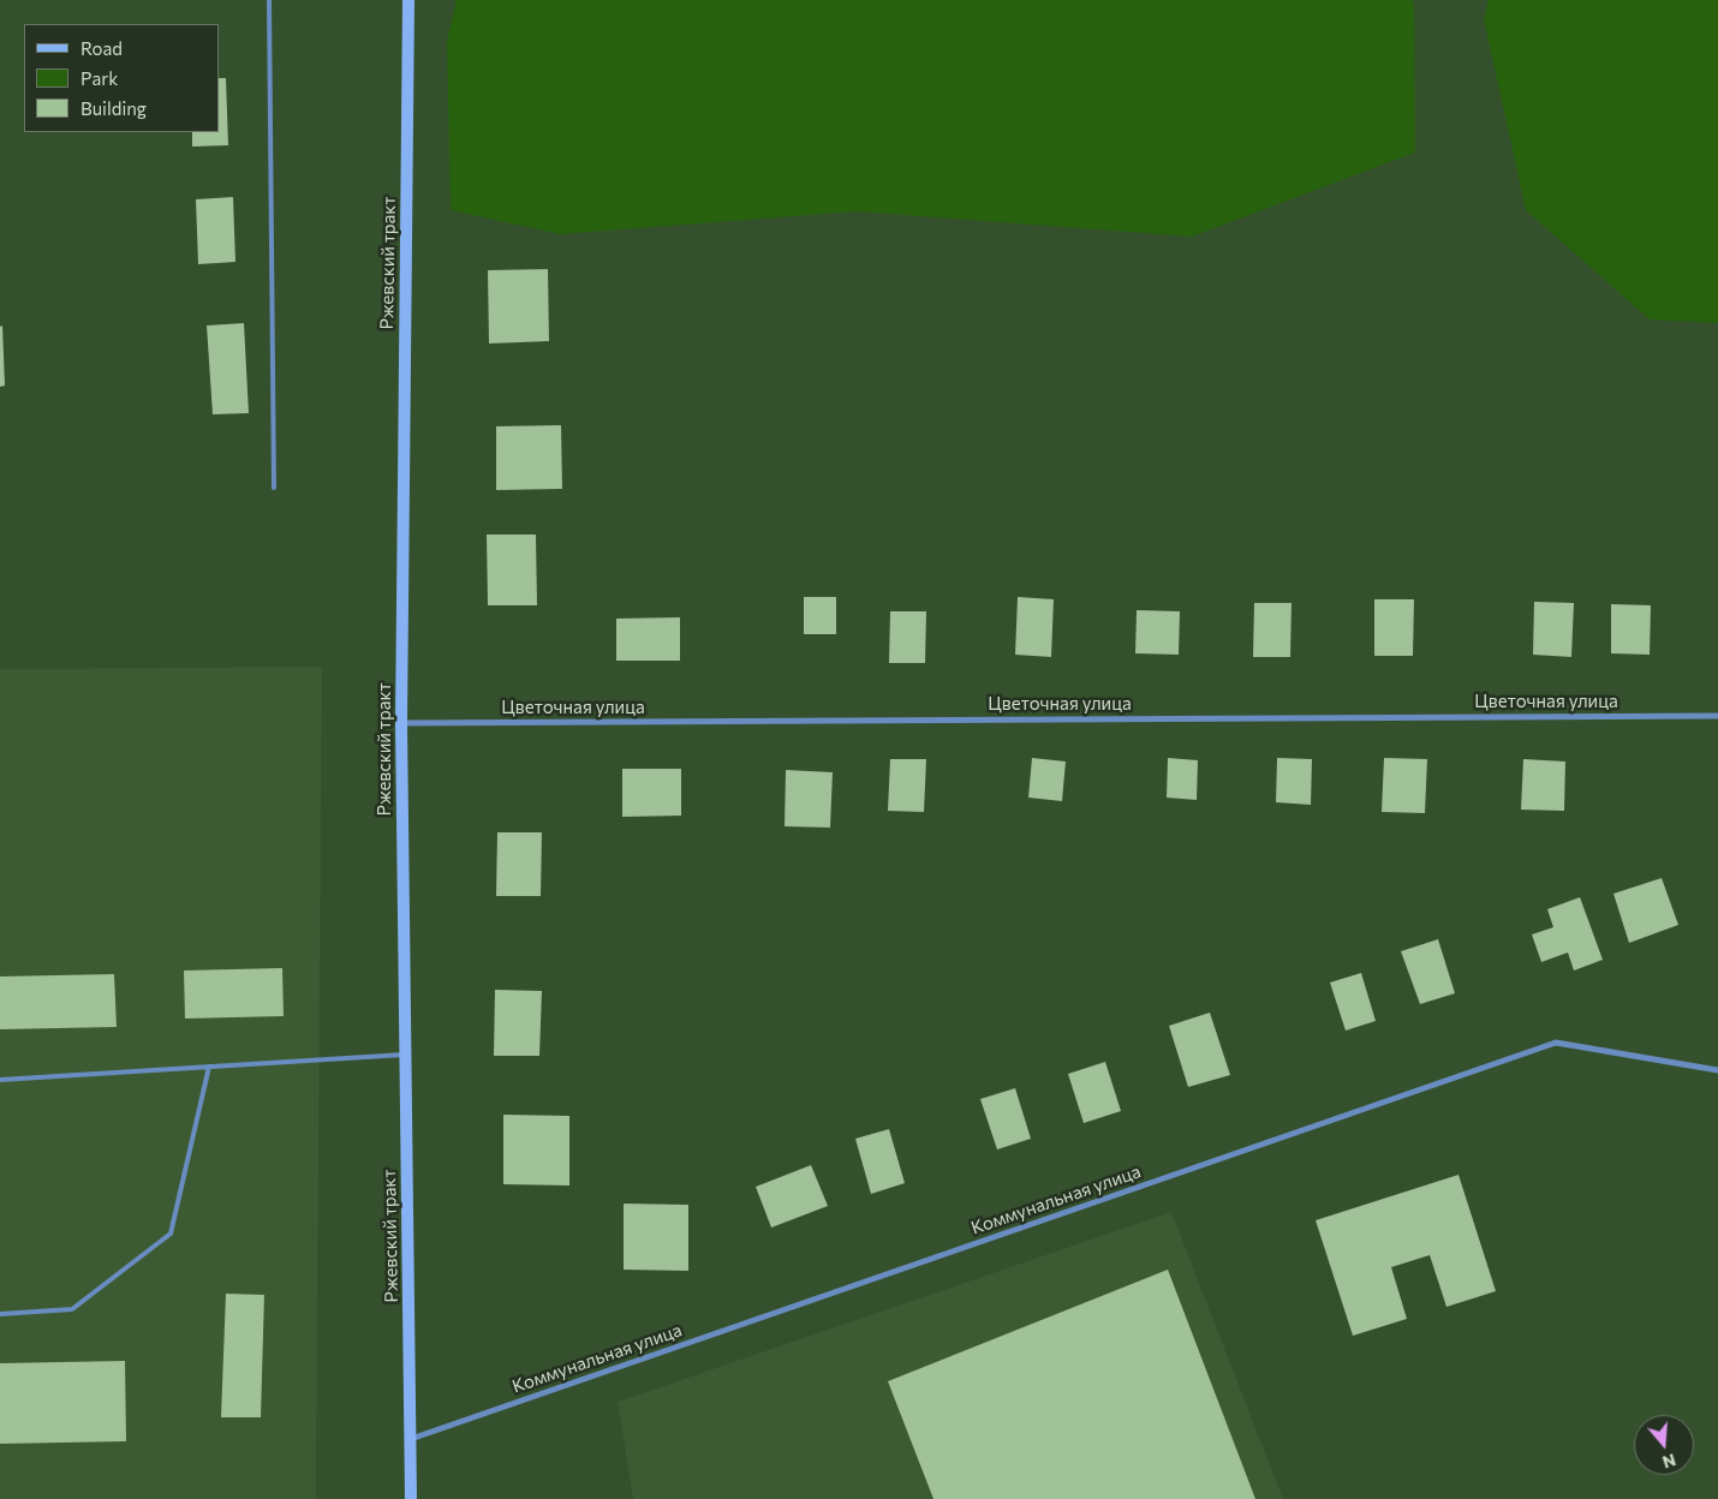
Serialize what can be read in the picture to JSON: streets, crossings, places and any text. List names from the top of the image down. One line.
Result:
{"streets":{"main road":["Ржевский тракт"],"street":["Цветочная улица","Коммунальная улица"]},"crossings":[["Ржевский тракт","Цветочная улица"],["Ржевский тракт","Коммунальная улица"]],"legend":["Road","Park","Building"],"north":"bottom"}
